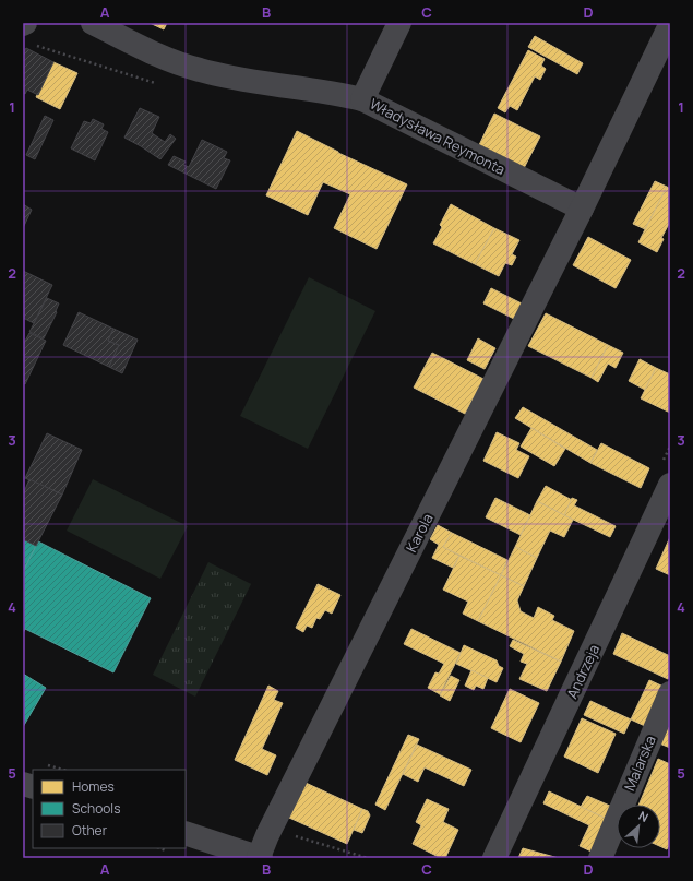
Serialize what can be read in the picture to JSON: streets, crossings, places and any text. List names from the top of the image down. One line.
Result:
{"streets":{"street":["Władysława Reymonta","Karola","Andrzeja","Malarska"]},"crossings":[["Władysława Reymonta","Karola"]],"legend":["Homes","Schools","Other"],"north":"top right","grid":{"columns":["A","B","C","D"],"rows":["1","2","3","4","5"]}}
